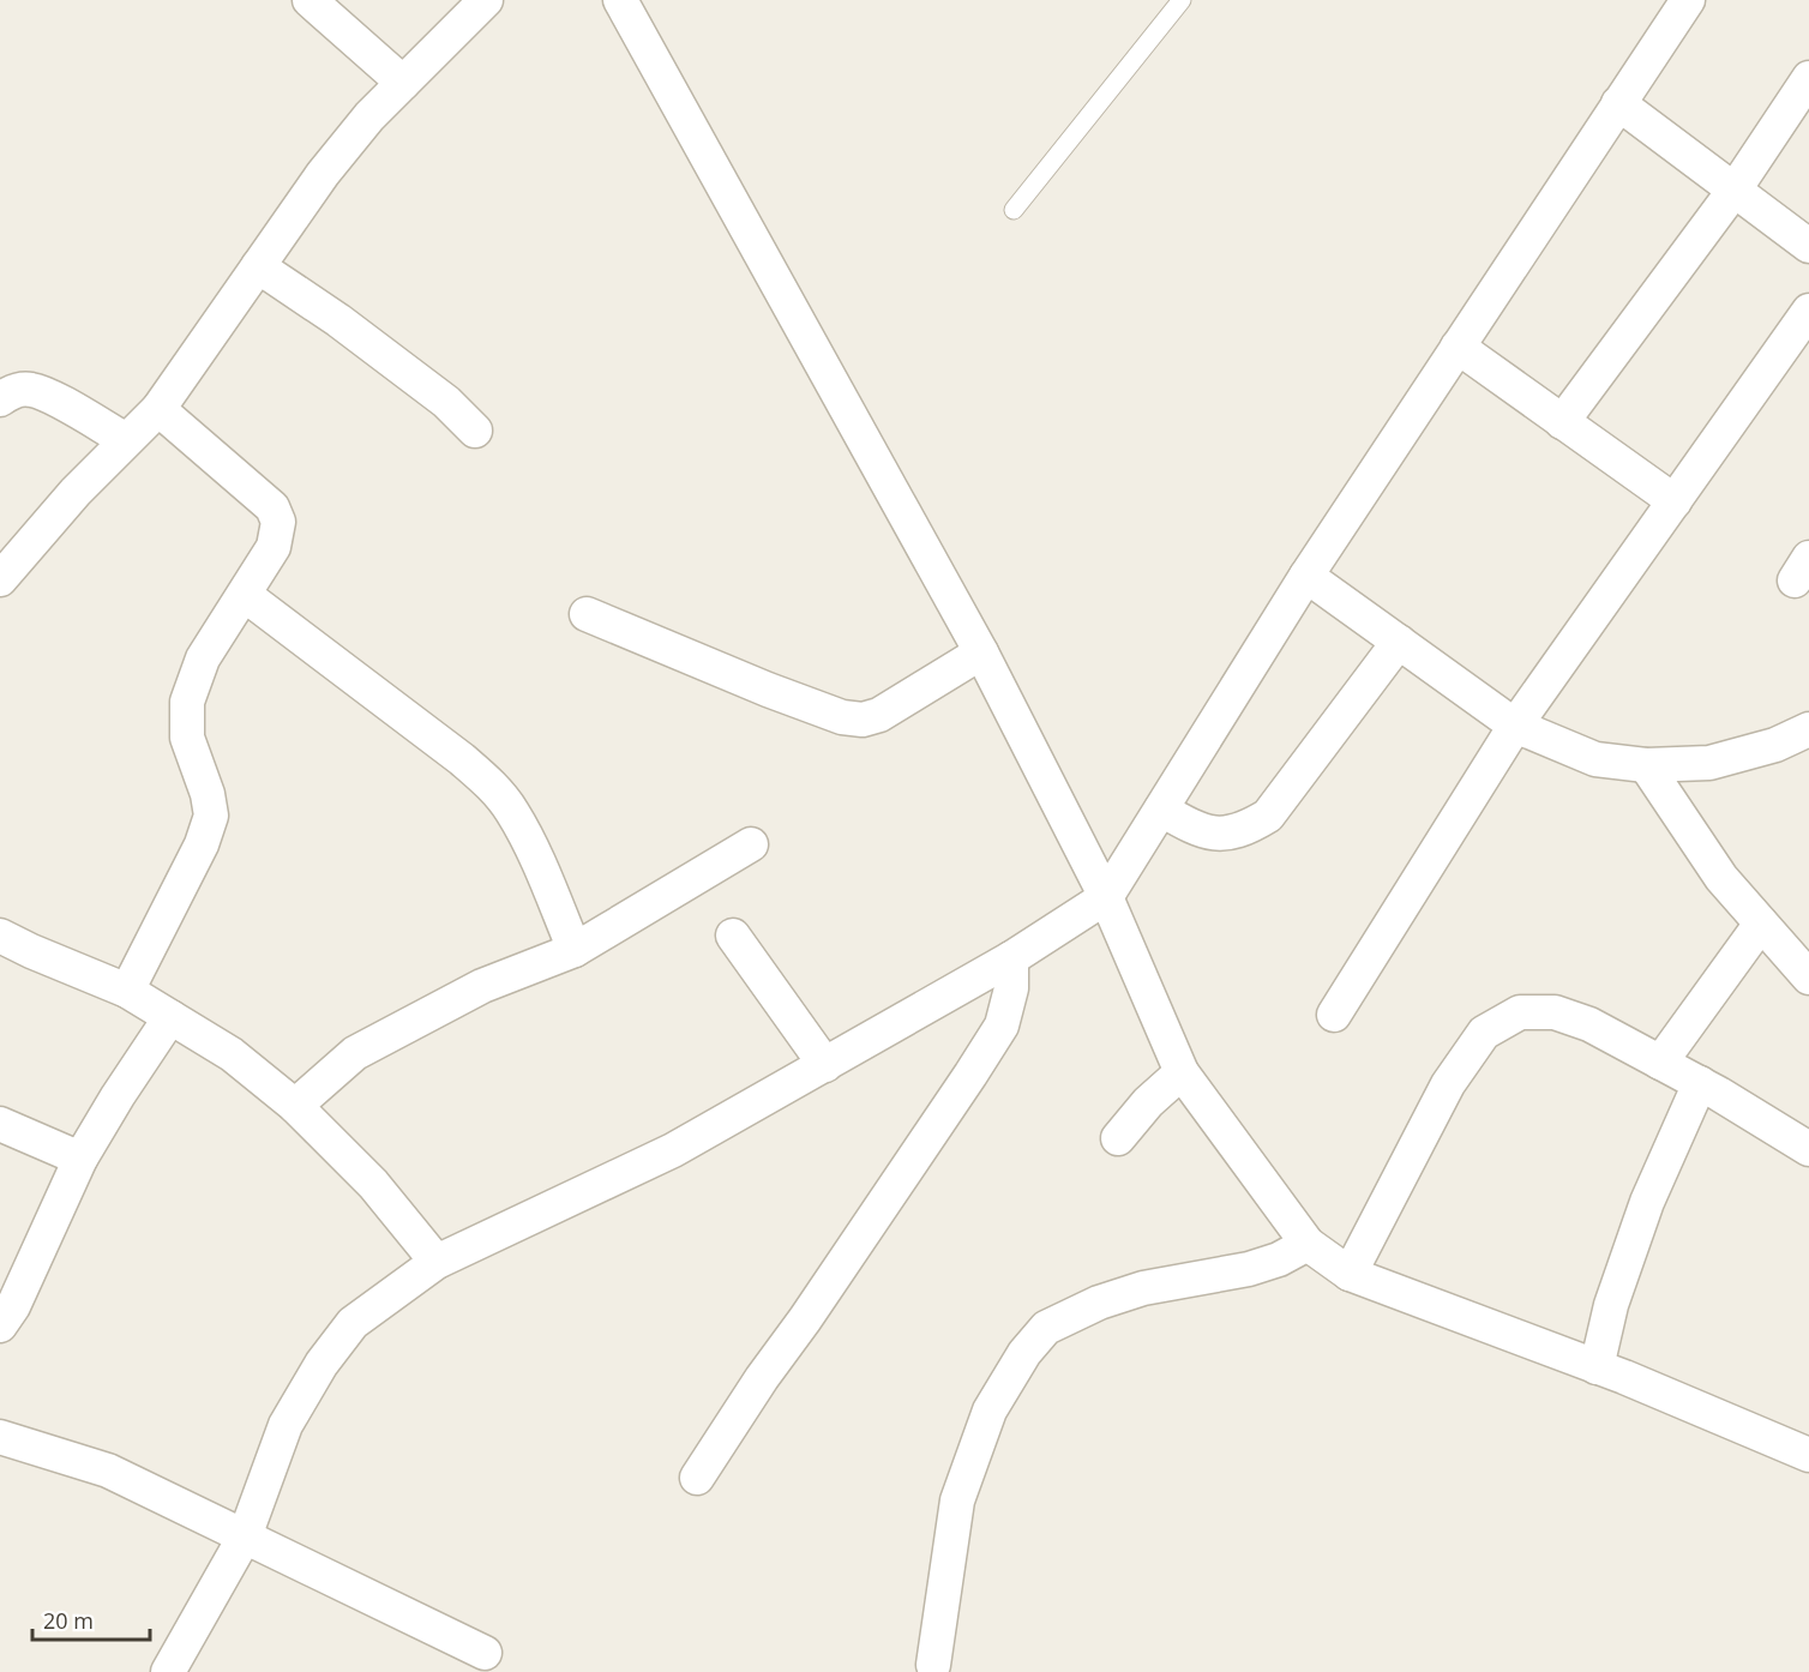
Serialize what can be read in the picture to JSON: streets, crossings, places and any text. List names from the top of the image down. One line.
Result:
{"scale_bar":"20 m"}
